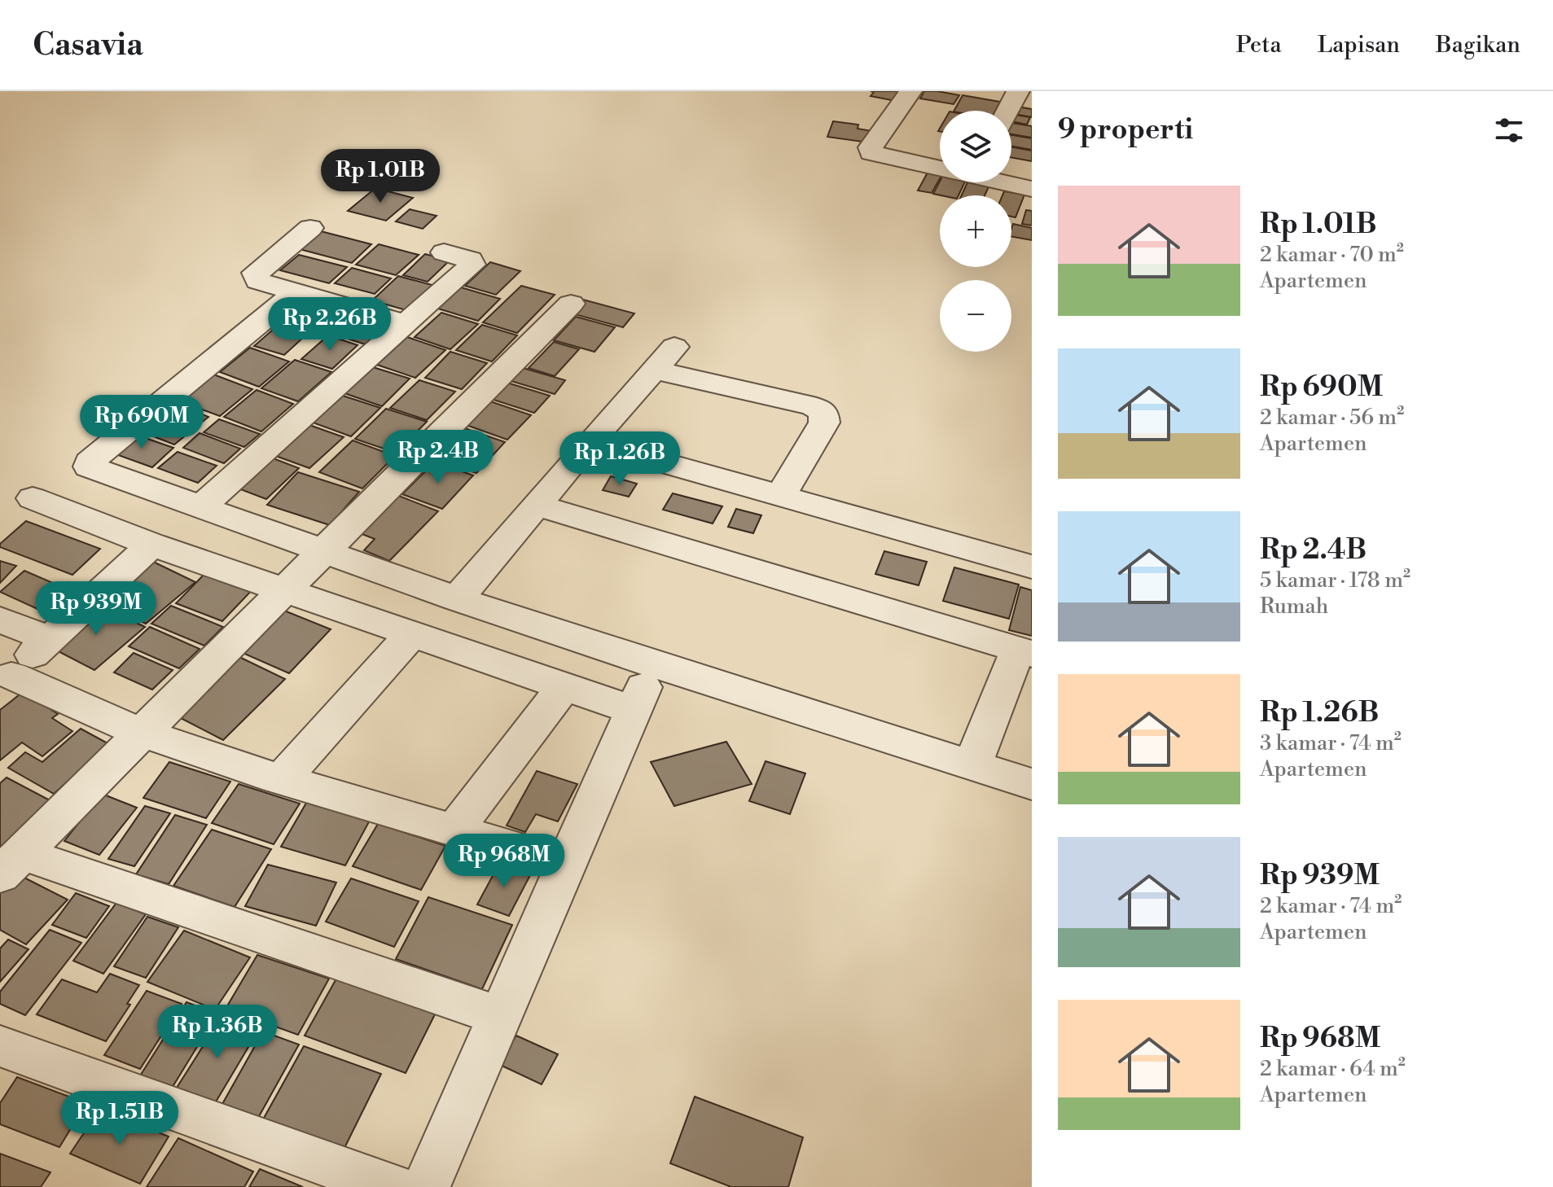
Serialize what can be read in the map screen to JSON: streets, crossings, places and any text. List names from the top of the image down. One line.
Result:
{"page":{"header":"Casavia","nav":["Peta","Lapisan","Bagikan"],"heading":"9 properti","map_buttons":["+","−"],"price":["Rp 1.01B","Rp 2.26B","Rp 690M","Rp 2.4B","Rp 1.26B","Rp 939M","Rp 968M","Rp 1.36B","Rp 1.51B"],"list":[{"name":"Rp 1.01B","note":"2 kamar · 70 m² · Apartemen"},{"name":"Rp 690M","note":"2 kamar · 56 m² · Apartemen"},{"name":"Rp 2.4B","note":"5 kamar · 178 m² · Rumah"},{"name":"Rp 1.26B","note":"3 kamar · 74 m² · Apartemen"},{"name":"Rp 939M","note":"2 kamar · 74 m² · Apartemen"},{"name":"Rp 968M","note":"2 kamar · 64 m² · Apartemen"}]}}
